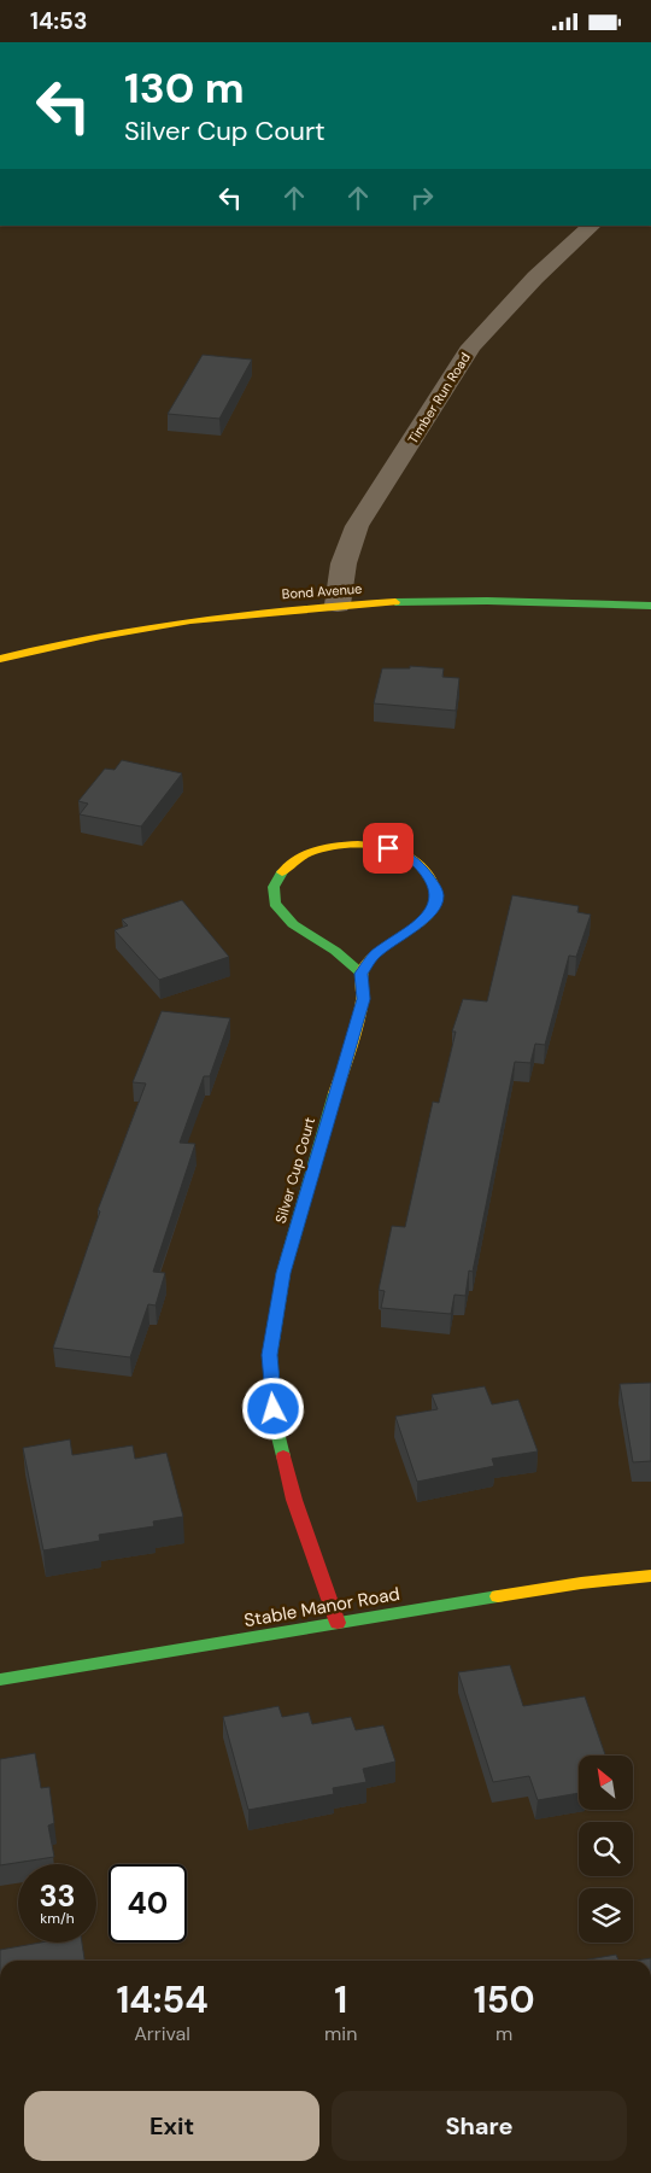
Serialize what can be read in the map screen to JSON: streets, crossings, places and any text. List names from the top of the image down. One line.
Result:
{"streets":{"street":["Timber Run Road","Bond Avenue","Silver Cup Court","Stable Manor Road"]},"crossings":[["Timber Run Road","Bond Avenue"],["Silver Cup Court","Stable Manor Road"]],"north":"top left","page":{"status":"14:53","turn":["130 m","Silver Cup Court"],"speed":"33 km/h","limit":"40","eta":["14:54","Arrival","1","min","150","m"],"buttons":["Exit","Share"]}}
